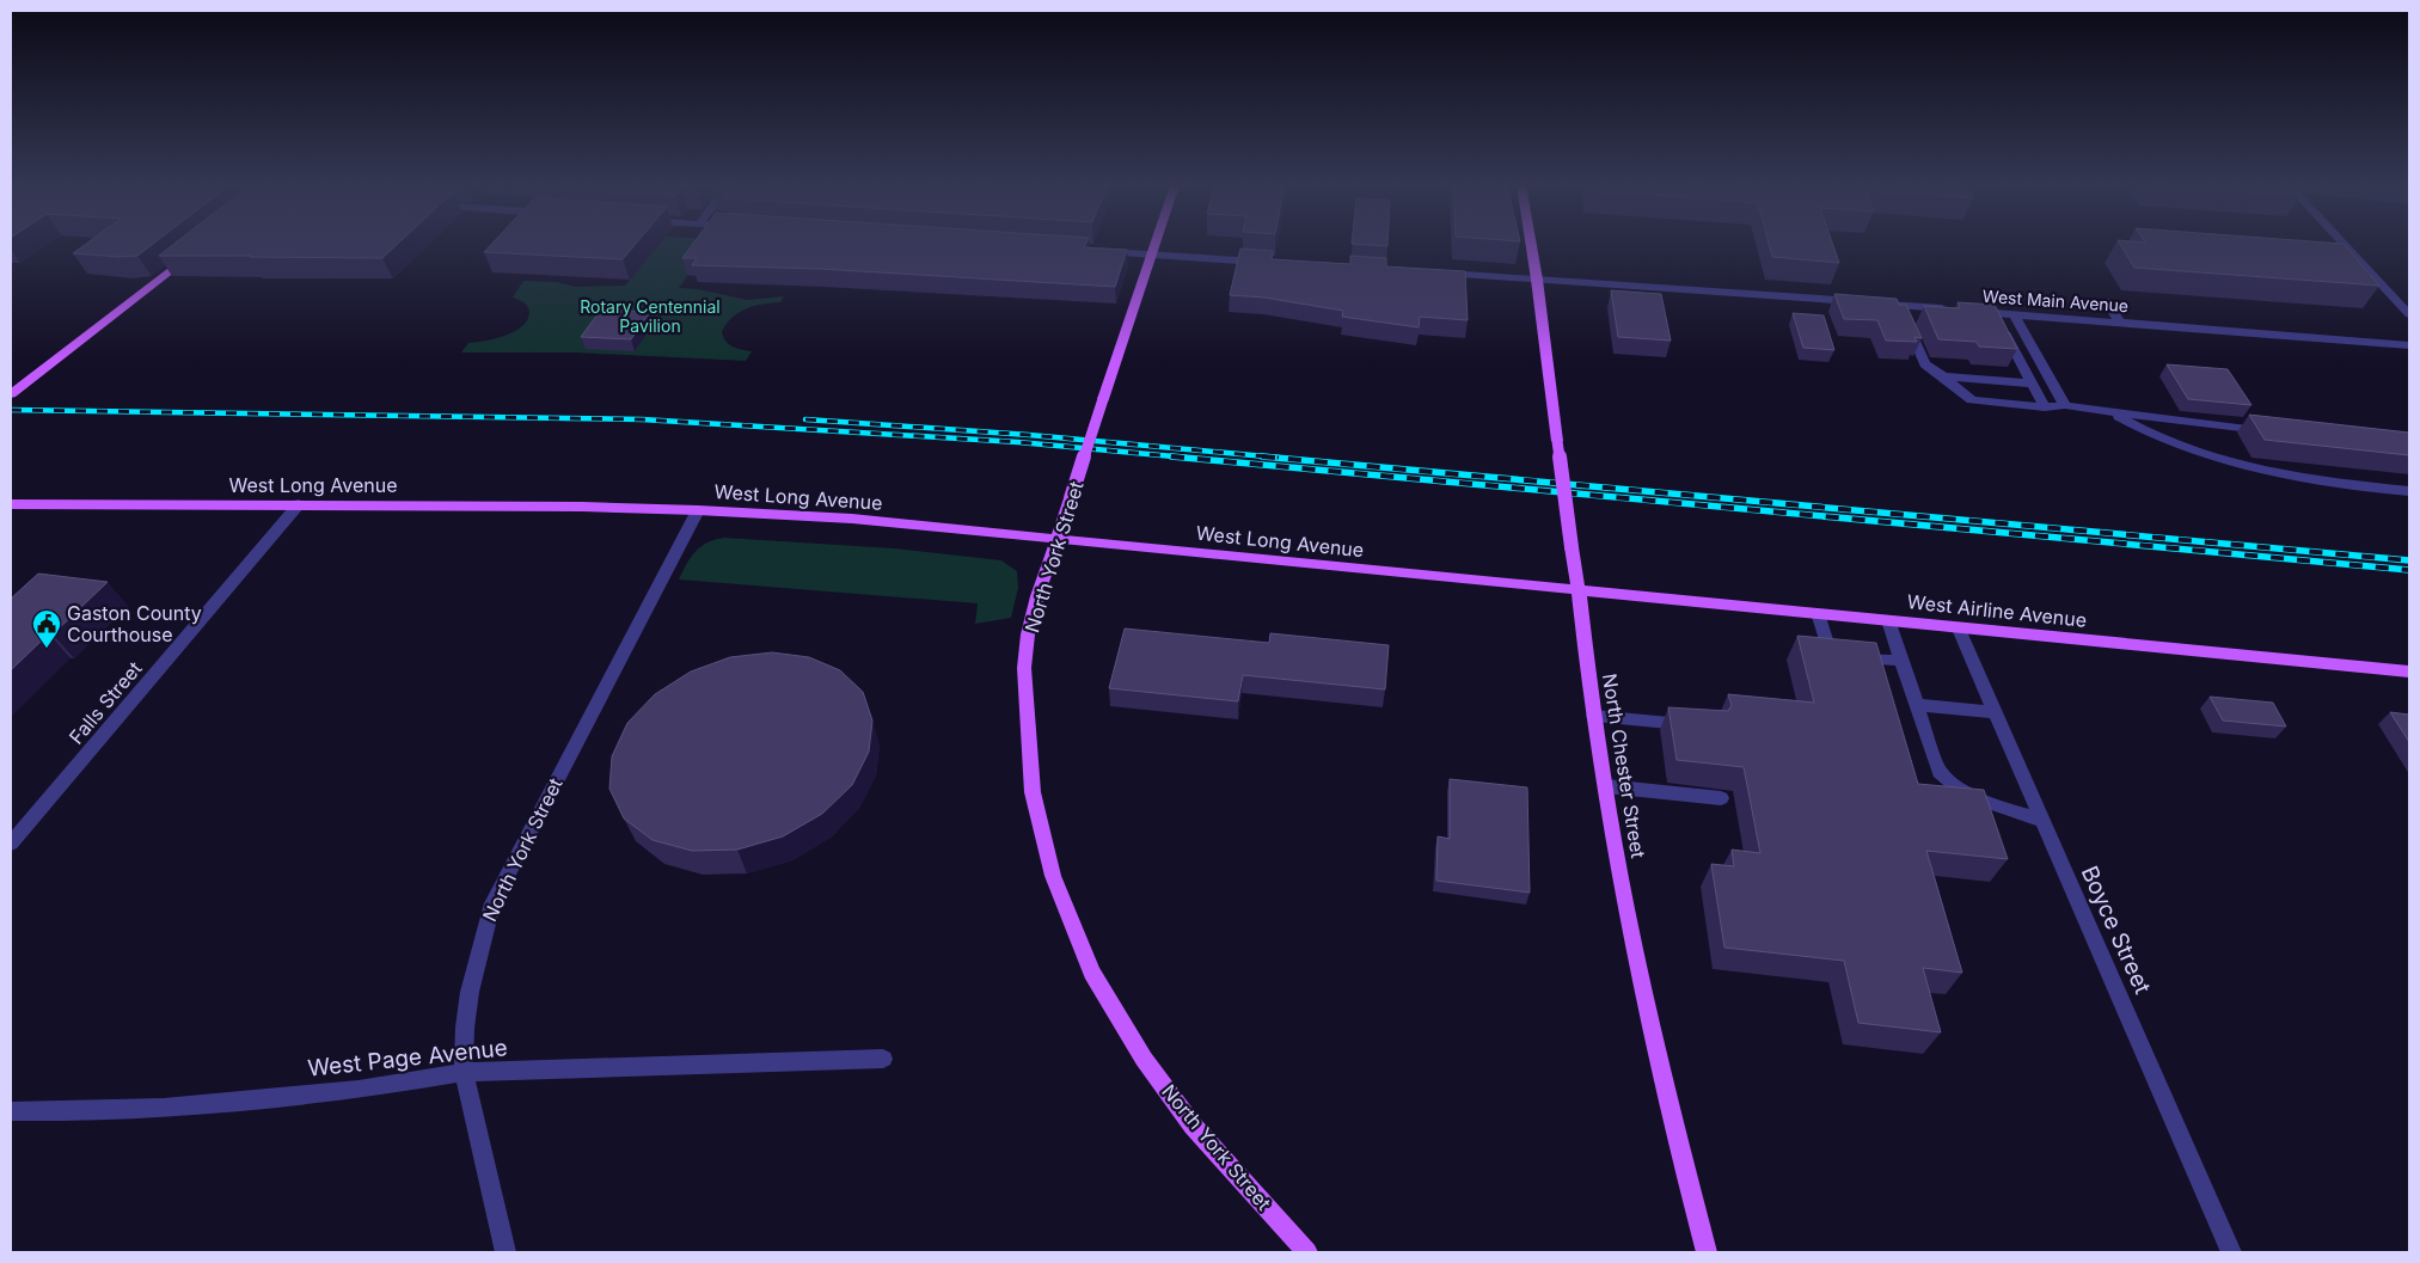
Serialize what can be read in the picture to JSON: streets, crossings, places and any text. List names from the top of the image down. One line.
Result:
{"streets":{"main road":["West Long Avenue","North York Street","West Airline Avenue","North Chester Street"],"street":["West Main Avenue","Falls Street","Boyce Street","West Page Avenue"]},"crossings":[["West Main Avenue","North Chester Street"],["West Long Avenue","North York Street"],["West Long Avenue","West Airline Avenue"],["West Long Avenue","Falls Street"],["West Long Avenue","North Chester Street"],["North York Street","West Page Avenue"],["West Airline Avenue","North Chester Street"],["West Airline Avenue","Boyce Street"]],"parks":["Rotary Centennial Pavilion"],"places":{"public building":["Gaston County Courthouse"]}}
